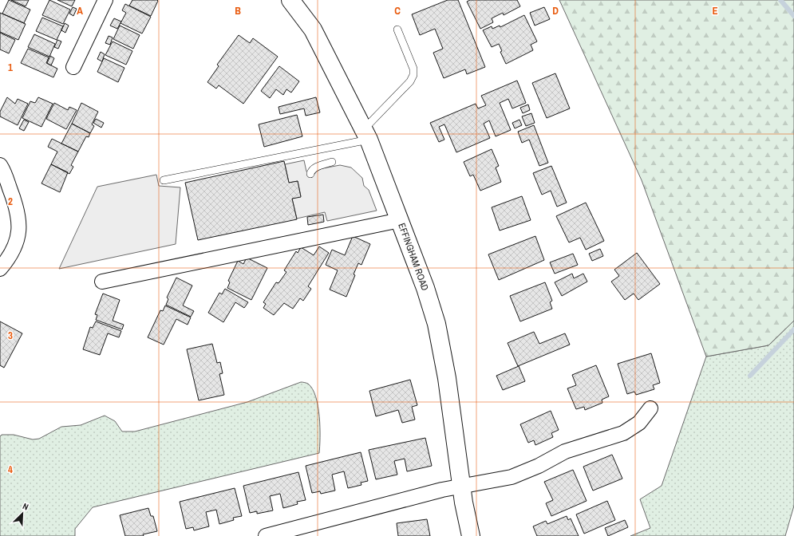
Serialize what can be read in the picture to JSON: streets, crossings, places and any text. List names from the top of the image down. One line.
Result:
{"streets":{"street":["EFFINGHAM ROAD"]},"north":"top right","grid":{"columns":["A","B","C","D","E"],"rows":["1","2","3","4"]}}
